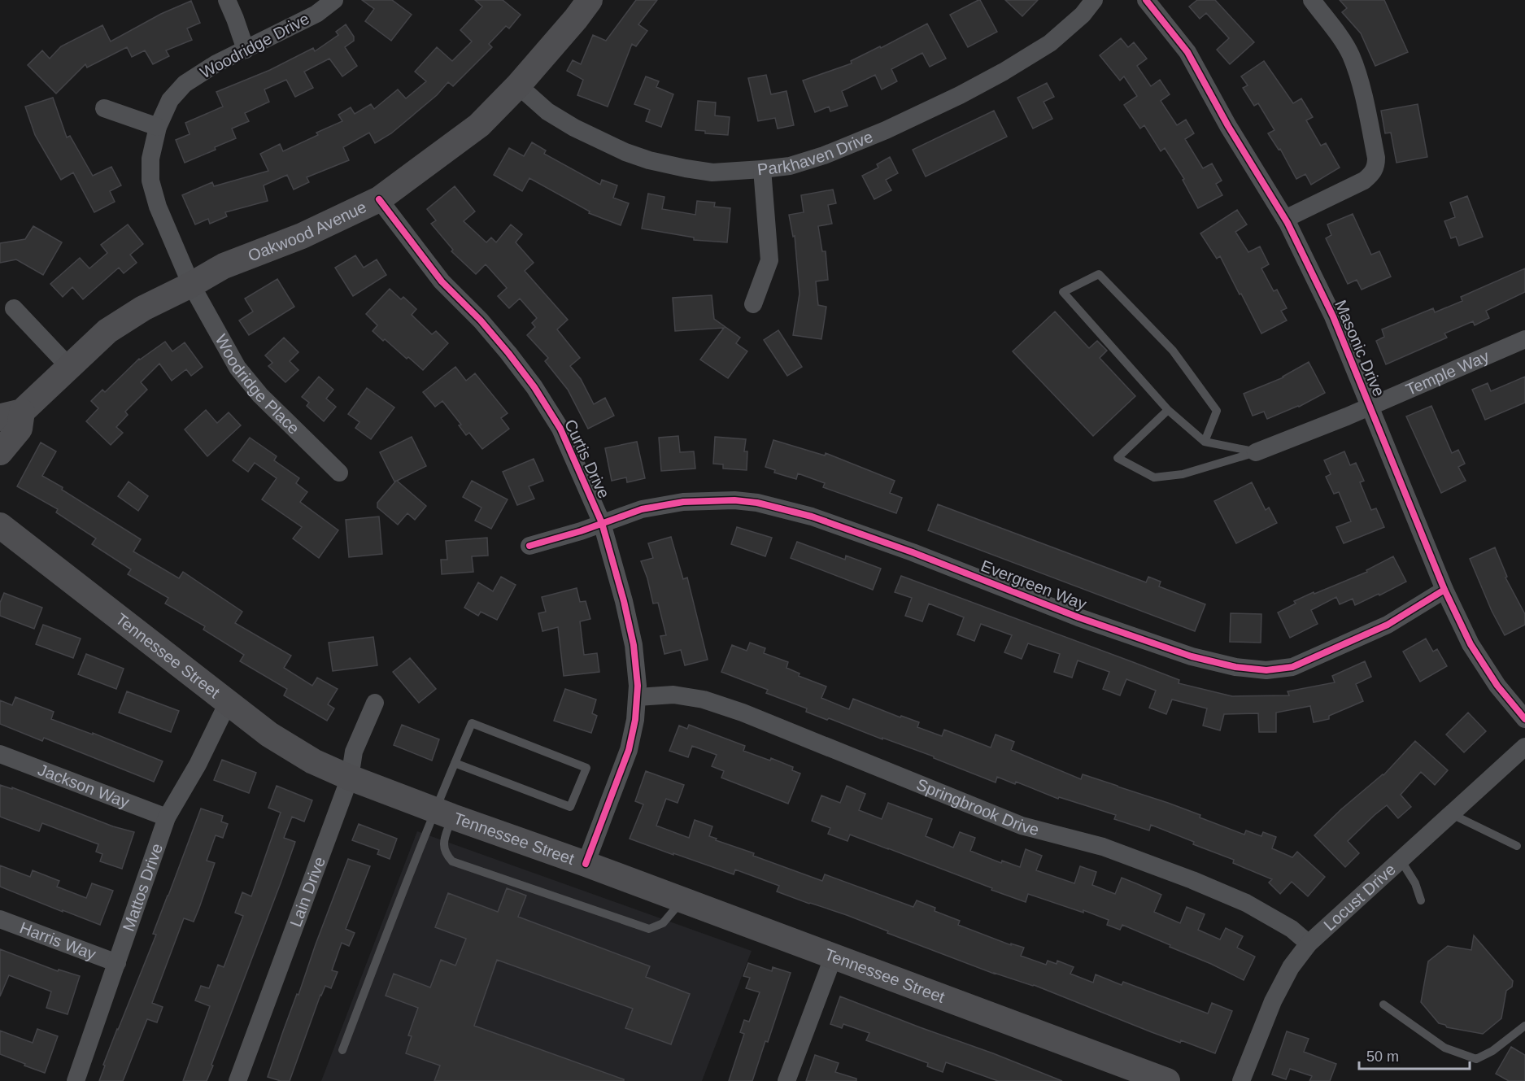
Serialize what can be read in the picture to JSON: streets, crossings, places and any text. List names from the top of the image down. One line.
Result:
{"streets":{"main road":["Oakwood Avenue","Tennessee Street"],"street":["Woodridge Drive","Parkhaven Drive","Masonic Drive","Temple Way","Woodridge Place","Curtis Drive","Evergreen Way","Jackson Way","Springbrook Drive","Mattos Drive","Lain Drive","Locust Drive","Harris Way"]},"crossings":[["Woodridge Drive","Oakwood Avenue"],["Woodridge Drive","Woodridge Place"],["Parkhaven Drive","Oakwood Avenue"],["Oakwood Avenue","Woodridge Place"],["Oakwood Avenue","Curtis Drive"],["Masonic Drive","Temple Way"],["Masonic Drive","Evergreen Way"],["Curtis Drive","Evergreen Way"],["Curtis Drive","Tennessee Street"],["Curtis Drive","Springbrook Drive"],["Tennessee Street","Mattos Drive"],["Tennessee Street","Lain Drive"],["Jackson Way","Mattos Drive"],["Springbrook Drive","Locust Drive"],["Mattos Drive","Harris Way"]],"scale_bar":"50 m"}
